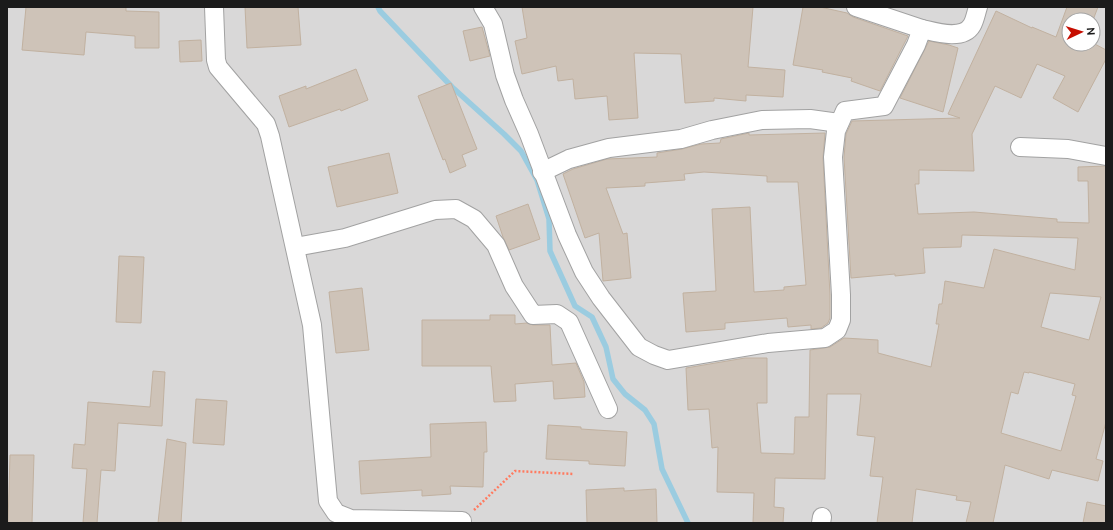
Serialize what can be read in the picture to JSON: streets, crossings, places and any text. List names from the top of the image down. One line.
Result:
{"north":"right"}
